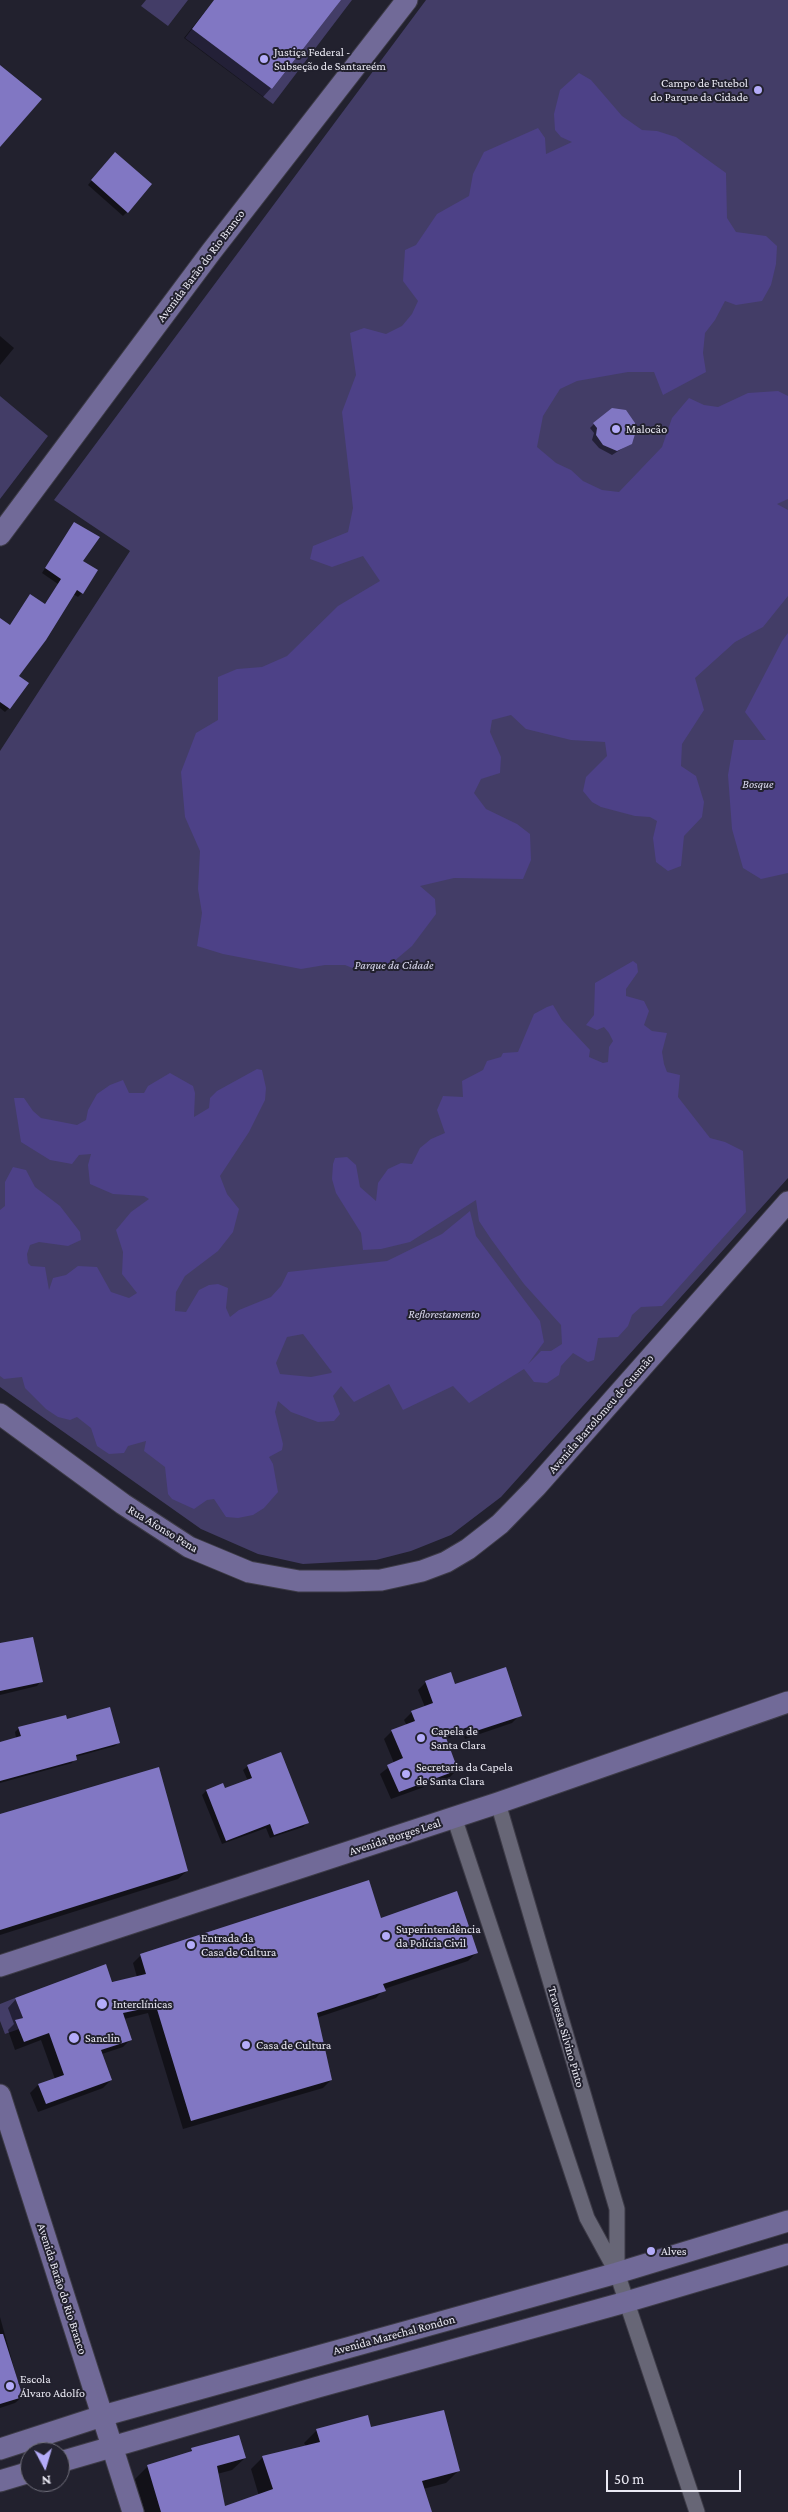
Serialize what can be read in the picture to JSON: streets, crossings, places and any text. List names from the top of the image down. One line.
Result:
{"streets":{"street":["Avenida Barão do Rio Branco","Avenida Bartolomeu de Gusmão","Rua Afonso Pena","Avenida Borges Leal","Travessa Silvino Pinto","Avenida Marechal Rondon"]},"crossings":[["Avenida Barão do Rio Branco","Avenida Marechal Rondon"],["Avenida Bartolomeu de Gusmão","Rua Afonso Pena"],["Avenida Borges Leal","Travessa Silvino Pinto"],["Travessa Silvino Pinto","Avenida Marechal Rondon"]],"parks":["Bosque","Parque da Cidade","Reflorestamento"],"places":["Justiça Federal - Subseção de Santareém","Campo de Futebol do Parque da Cidade","Malocão","Capela de Santa Clara","Secretaria da Capela de Santa Clara","Superintendência da Polícia Civil","Entrada da Casa de Cultura","Interclínicas","Sanclin","Casa de Cultura","Alves","Escola Álvaro Adolfo"],"scale_bar":"50 m","north":"bottom"}
